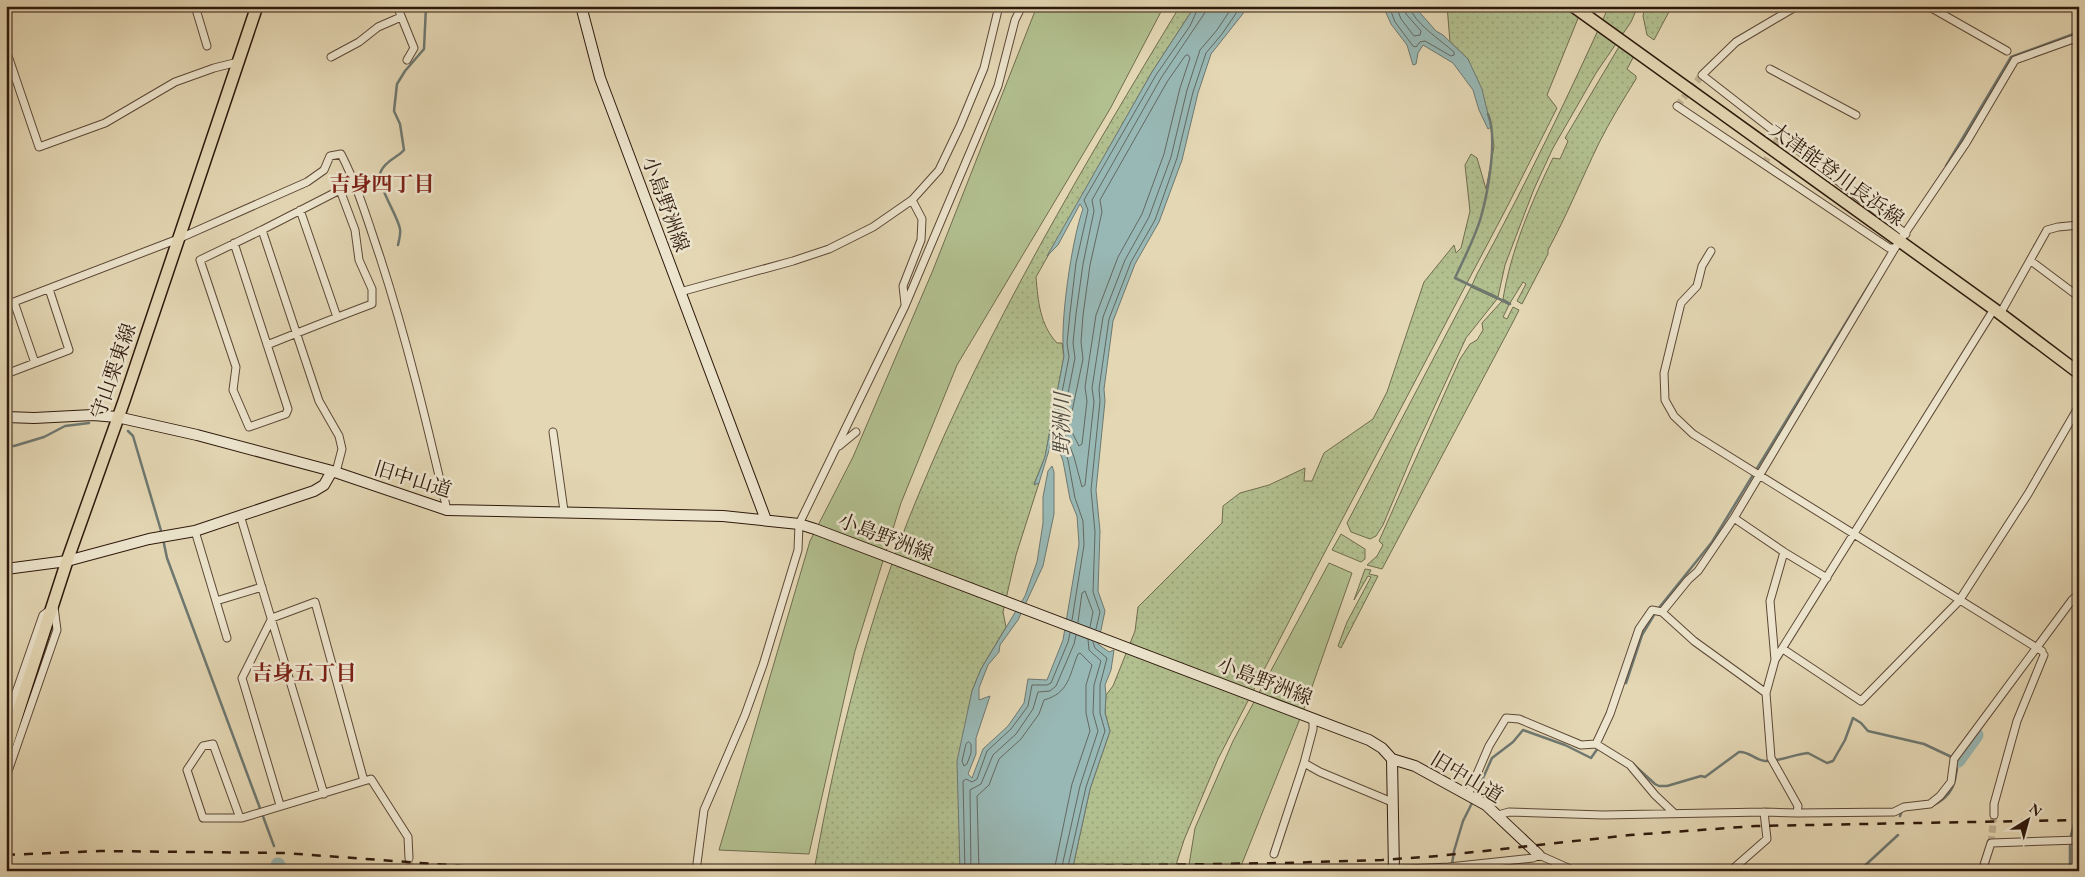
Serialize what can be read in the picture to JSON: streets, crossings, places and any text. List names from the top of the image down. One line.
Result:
{"streets":{"main road":["大津能登川長浜線","小島野洲線","守山栗東線","旧中山道"]},"crossings":[["小島野洲線","旧中山道"],["守山栗東線","旧中山道"]],"districts":["吉身四丁目","吉身五丁目"],"water":["野洲川"],"north":"top right"}
